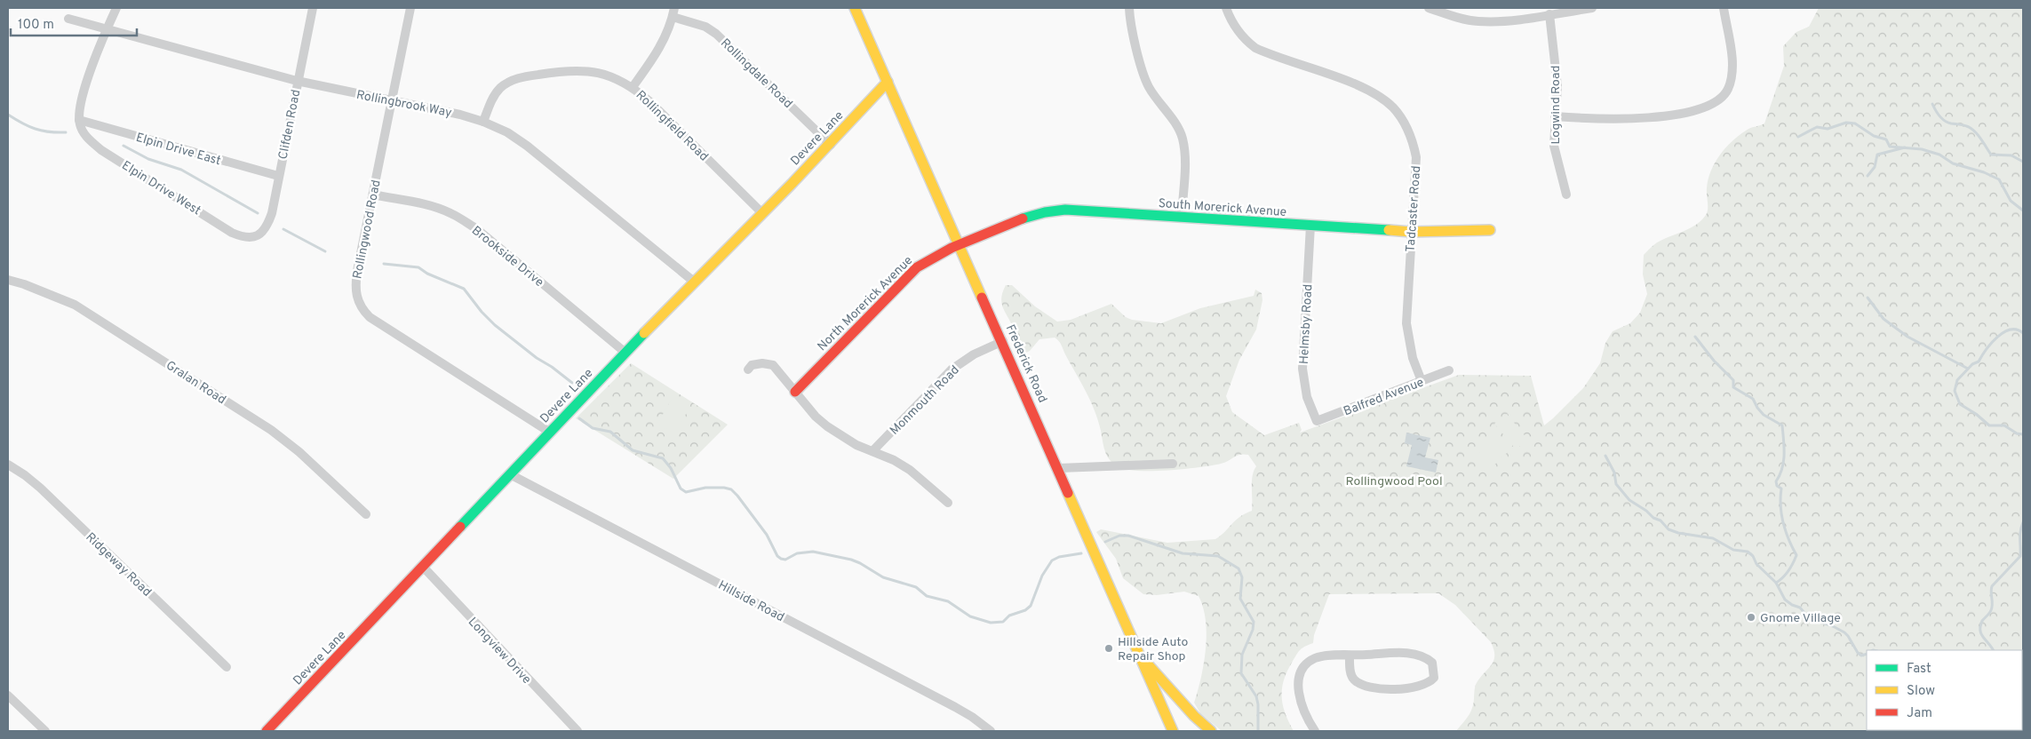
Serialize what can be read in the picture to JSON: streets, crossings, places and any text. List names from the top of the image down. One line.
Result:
{"streets":{"street":["Rollingdale Road","Rollingbrook Way","Logwind Road","Clifden Road","Rollingfield Road","Devere Lane","Elpin Drive East","Elpin Drive West","South Morerick Avenue","Tadcaster Road","Rollingwood Road","Brookside Drive","North Morerick Avenue","Helmsby Road","Frederick Road","Gralan Road","Balfred Avenue","Monmouth Road","Ridgeway Road","Hillside Road","Longview Drive"]},"crossings":[["Rollingdale Road","Devere Lane"],["Rollingbrook Way","Clifden Road"],["Rollingbrook Way","Rollingfield Road"],["Rollingbrook Way","Devere Lane"],["Rollingbrook Way","Rollingwood Road"],["Clifden Road","Elpin Drive East"],["Clifden Road","Elpin Drive West"],["Rollingfield Road","Devere Lane"],["Devere Lane","Rollingwood Road"],["Devere Lane","Brookside Drive"],["Devere Lane","Frederick Road"],["Devere Lane","Hillside Road"],["Devere Lane","Longview Drive"],["Elpin Drive East","Elpin Drive West"],["South Morerick Avenue","Tadcaster Road"],["South Morerick Avenue","North Morerick Avenue"],["South Morerick Avenue","Helmsby Road"],["South Morerick Avenue","Frederick Road"],["Tadcaster Road","Balfred Avenue"],["Rollingwood Road","Brookside Drive"],["North Morerick Avenue","Frederick Road"],["Helmsby Road","Balfred Avenue"],["Frederick Road","Monmouth Road"]],"parks":["Rollingwood Pool"],"places":["Gnome Village","Hillside Auto Repair Shop"],"legend":["Fast","Slow","Jam"],"scale_bar":"100 m"}
